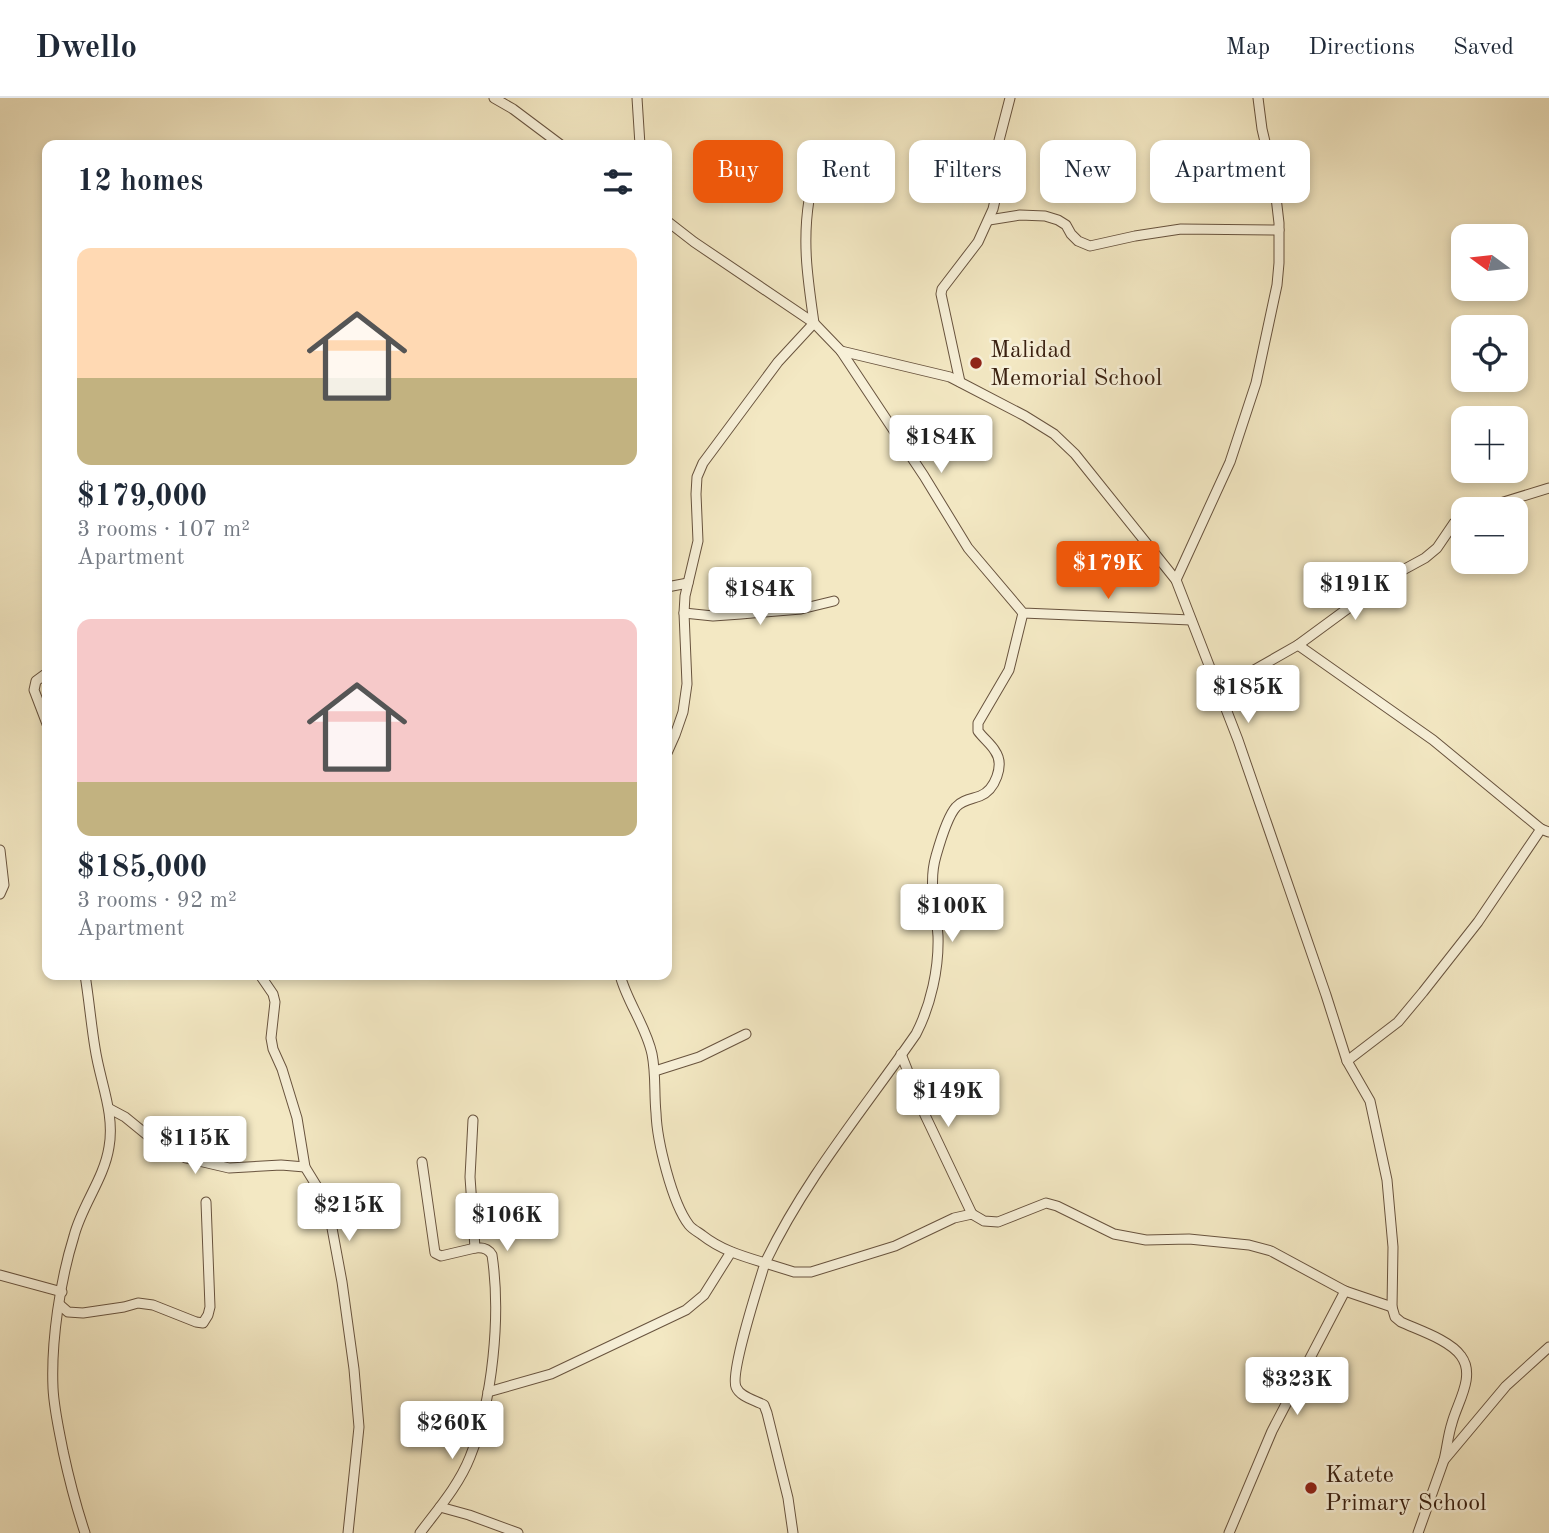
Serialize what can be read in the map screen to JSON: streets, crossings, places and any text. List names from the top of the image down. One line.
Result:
{"places":["Malidad Memorial School","Katete Primary School"],"north":"left","page":{"header":"Dwello","nav":["Map","Directions","Saved"],"chip":["Buy","Rent","Filters","New","Apartment"],"heading":"12 homes","map_buttons":["+","−"],"list":[{"name":"$179,000","note":"3 rooms · 107 m² · Apartment"},{"name":"$185,000","note":"3 rooms · 92 m² · Apartment"}],"price":["$184K","$179K","$191K","$184K","$185K","$100K","$149K","$115K","$215K","$106K","$323K","$260K"]}}
